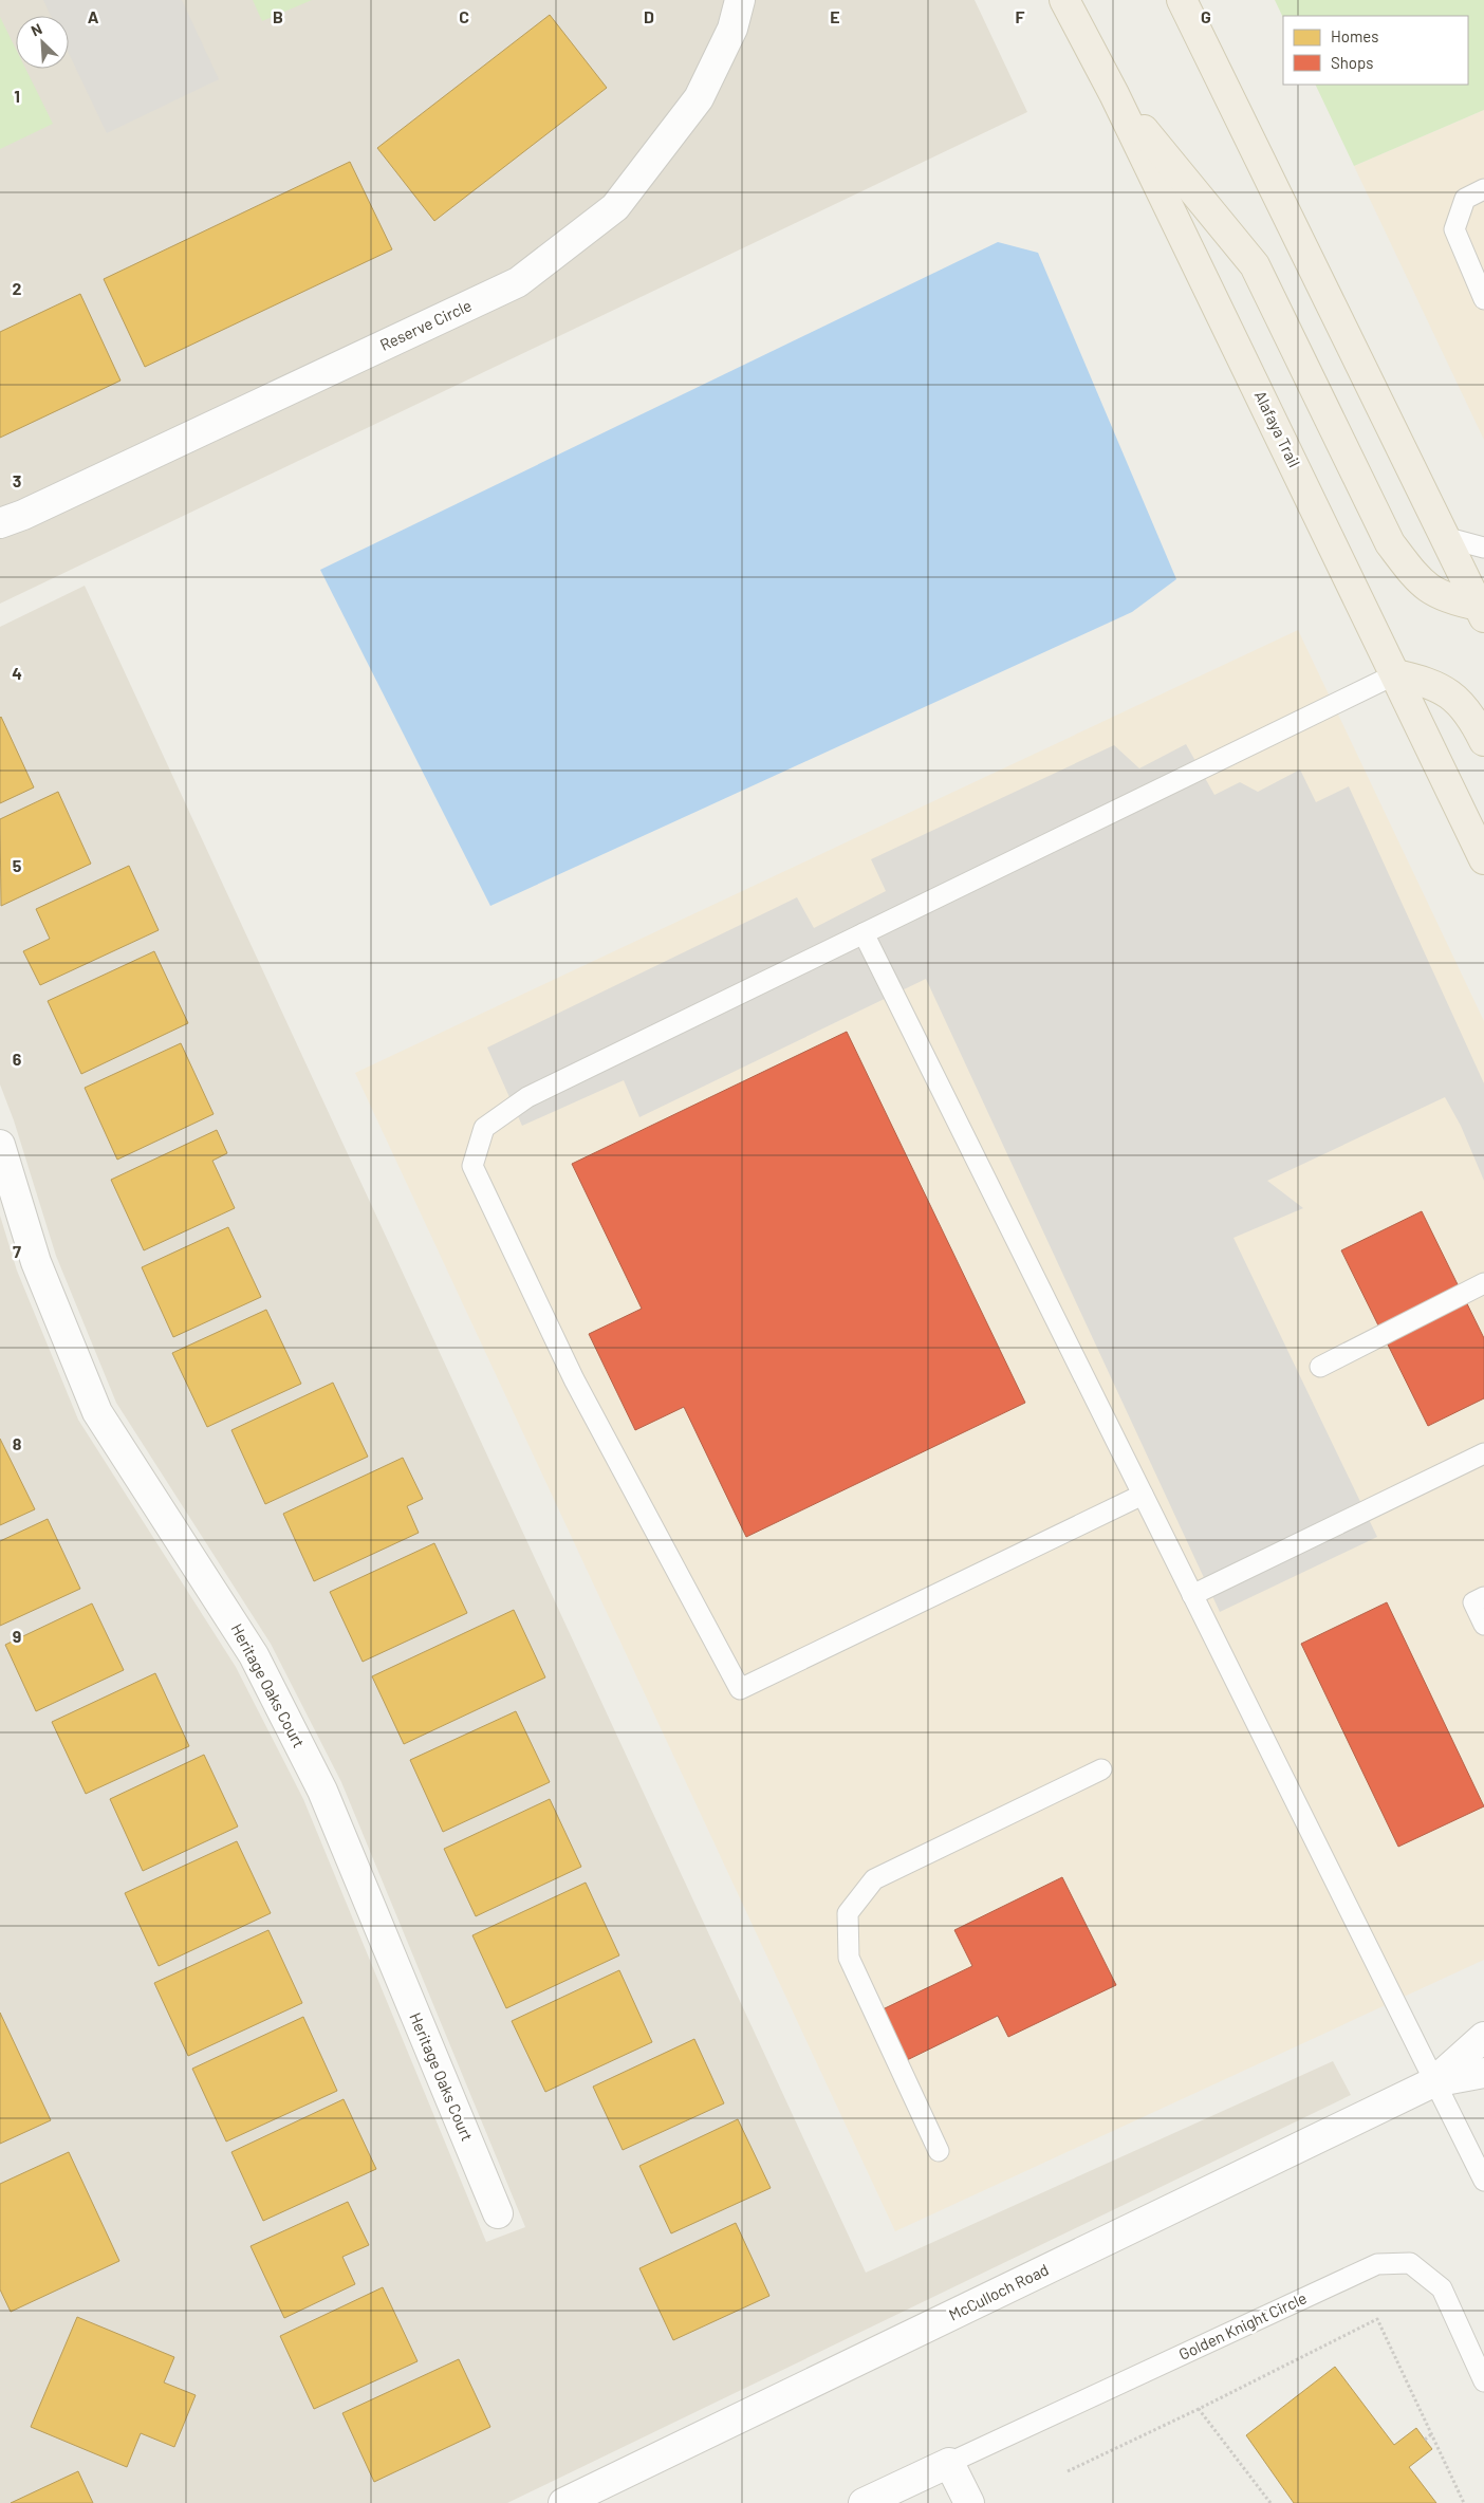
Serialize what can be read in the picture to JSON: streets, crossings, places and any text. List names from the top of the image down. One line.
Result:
{"streets":{"main road":["Alafaya Trail"],"street":["Reserve Circle","Heritage Oaks Court","McCulloch Road"],"lane":["Golden Knight Circle"]},"legend":["Homes","Shops"],"north":"top left","grid":{"columns":["A","B","C","D","E","F","G"],"rows":["1","2","3","4","5","6","7","8","9"]}}
